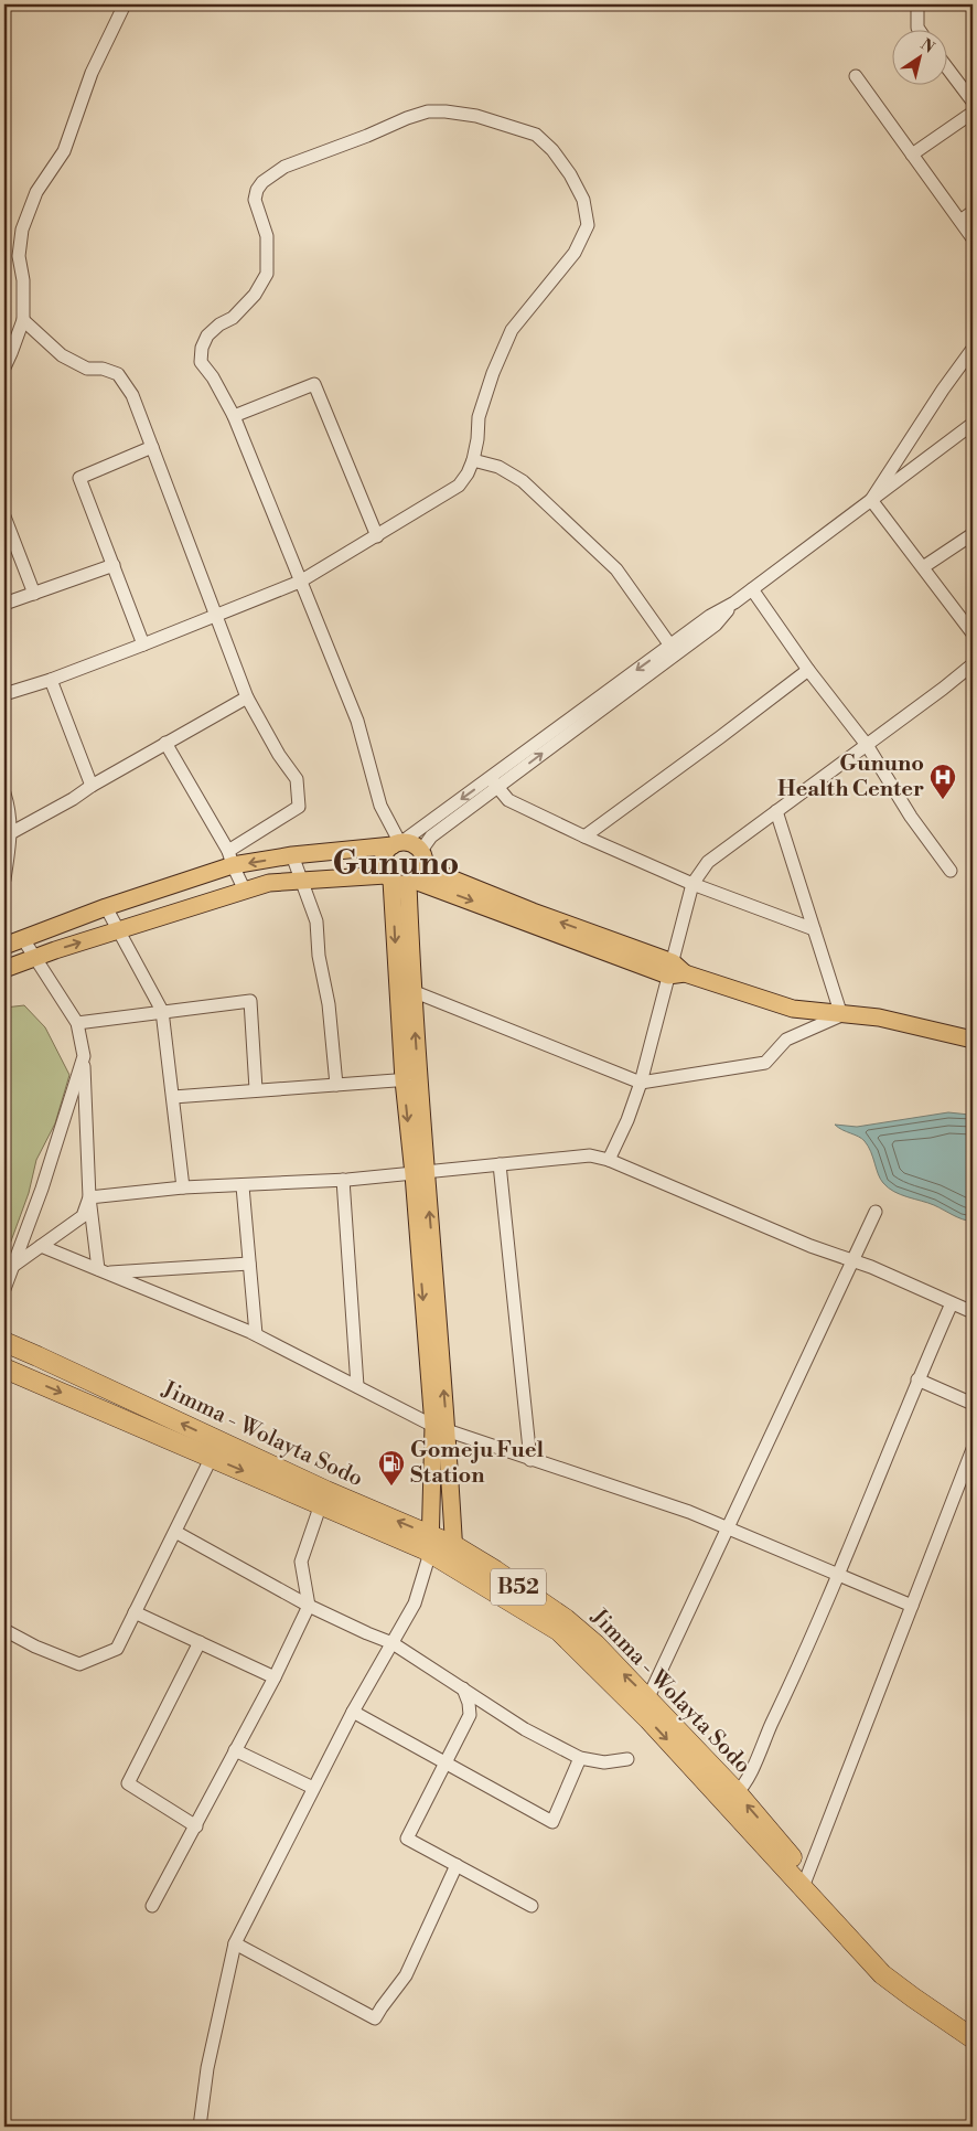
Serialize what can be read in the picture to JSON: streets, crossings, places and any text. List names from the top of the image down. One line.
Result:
{"streets":{"highway":["Jimma - Wolayta Sodo","B52"]},"districts":["Gununo"],"places":{"hospital":["Gununo Health Center"],"fuel station":["Gomeju Fuel Station"]},"north":"top right"}
